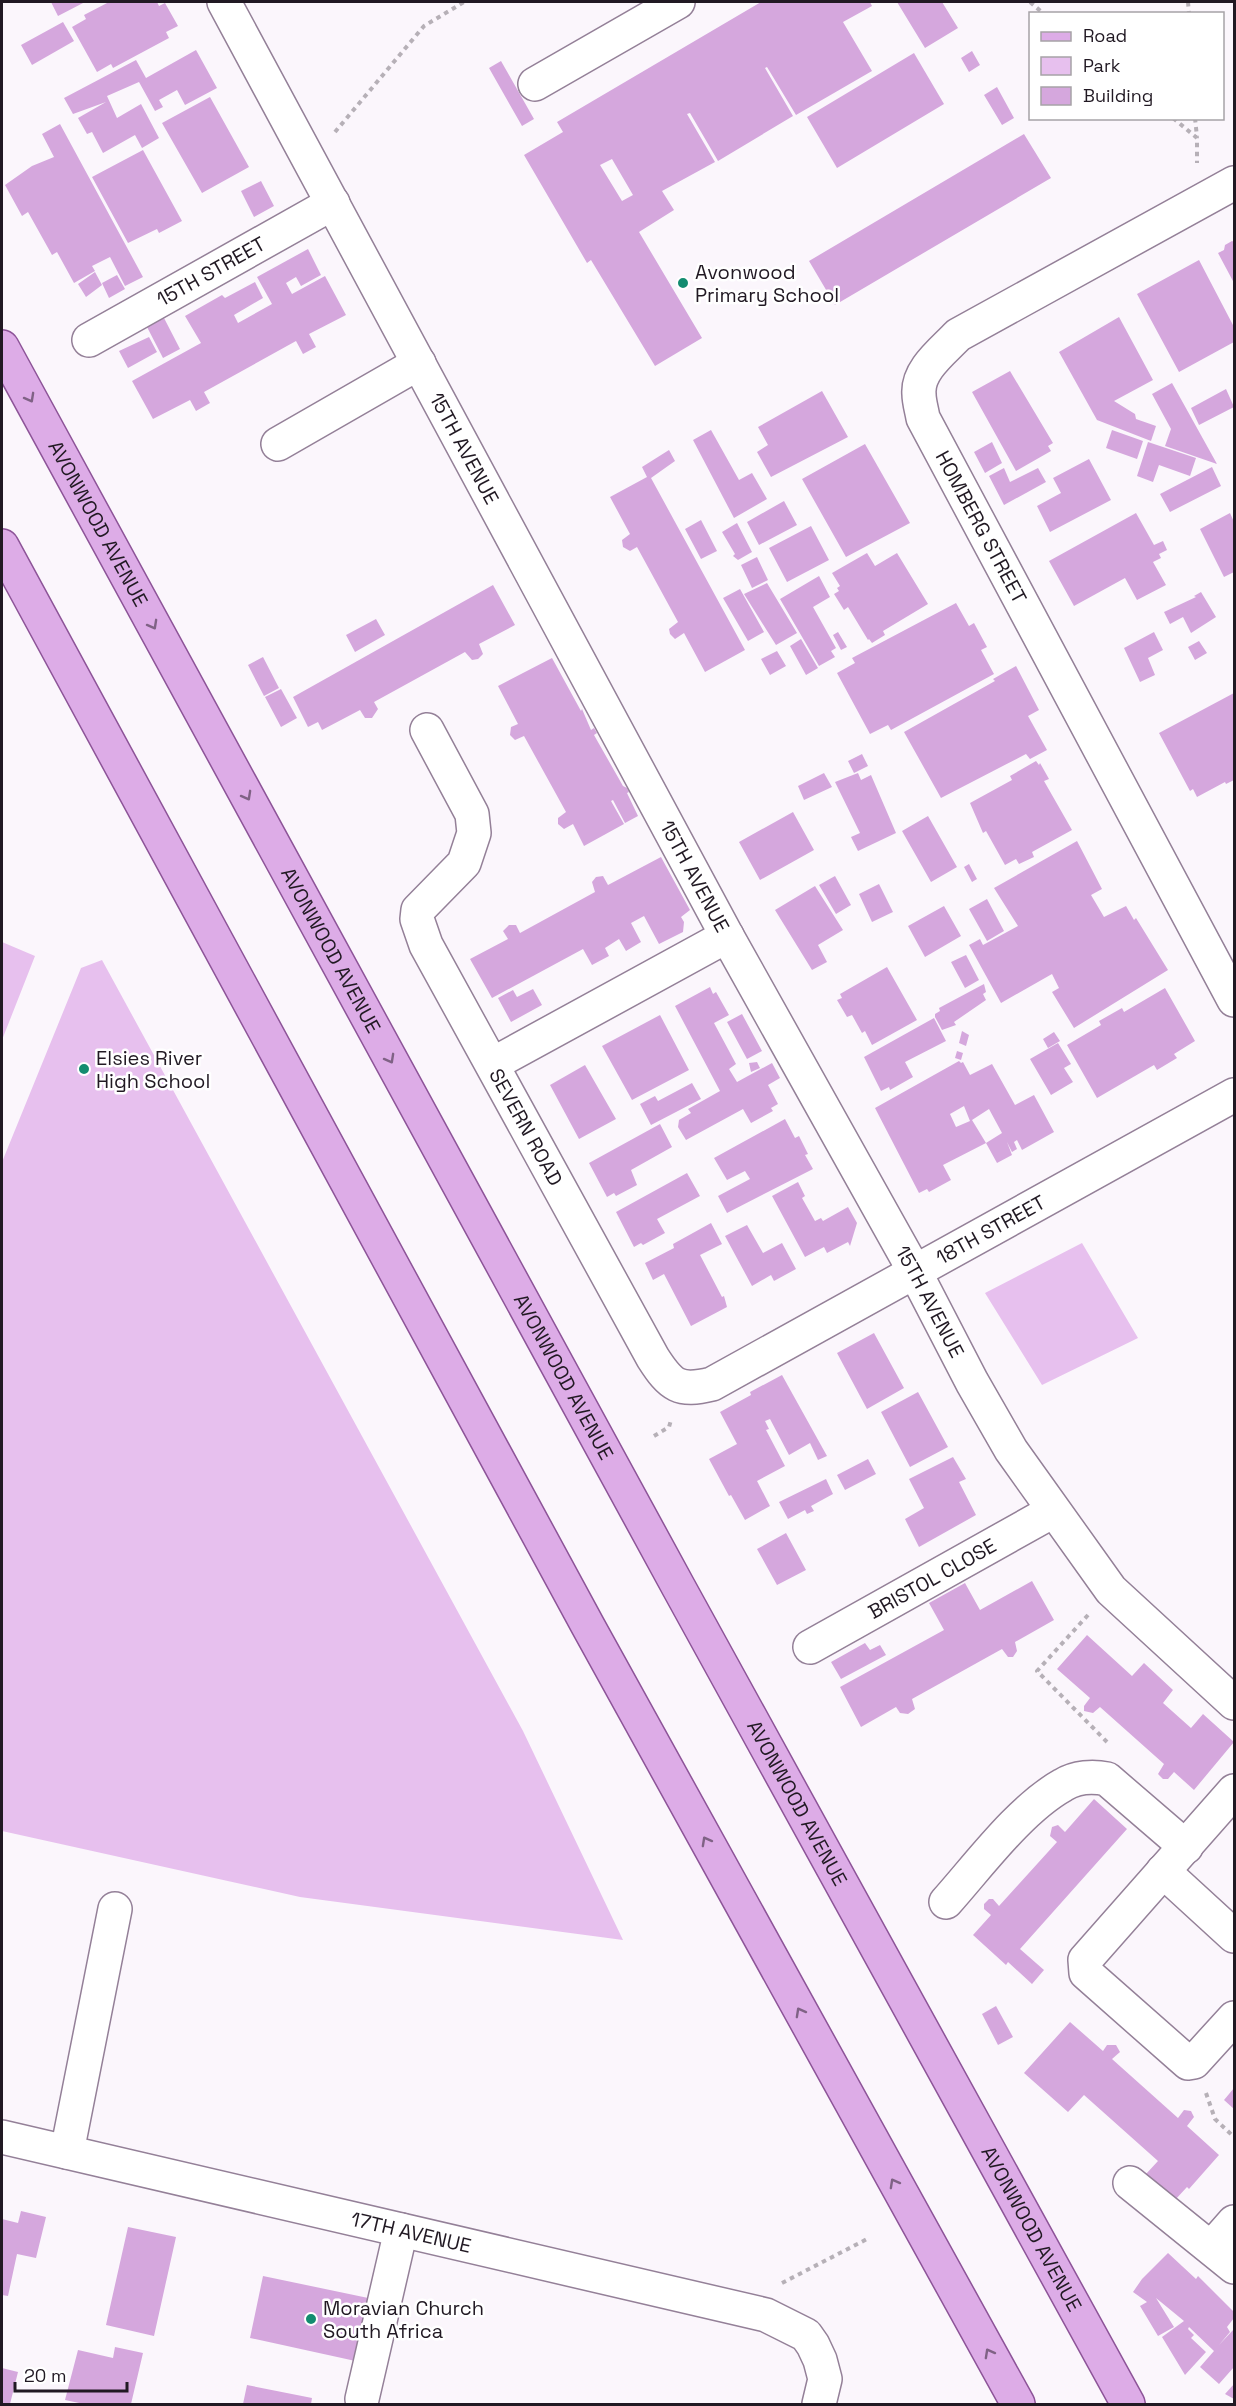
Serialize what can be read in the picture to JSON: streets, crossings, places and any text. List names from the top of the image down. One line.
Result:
{"streets":{"main road":["AVONWOOD AVENUE"],"street":["15TH STREET","15TH AVENUE","HOMBERG STREET","SEVERN ROAD","18TH STREET","BRISTOL CLOSE","17TH AVENUE"]},"crossings":[["15TH STREET","15TH AVENUE"],["15TH AVENUE","SEVERN ROAD"],["15TH AVENUE","18TH STREET"],["15TH AVENUE","BRISTOL CLOSE"],["SEVERN ROAD","18TH STREET"]],"places":["Avonwood Primary School","Elsies River High School","Moravian Church South Africa"],"legend":["Road","Park","Building"],"scale_bar":"20 m"}
